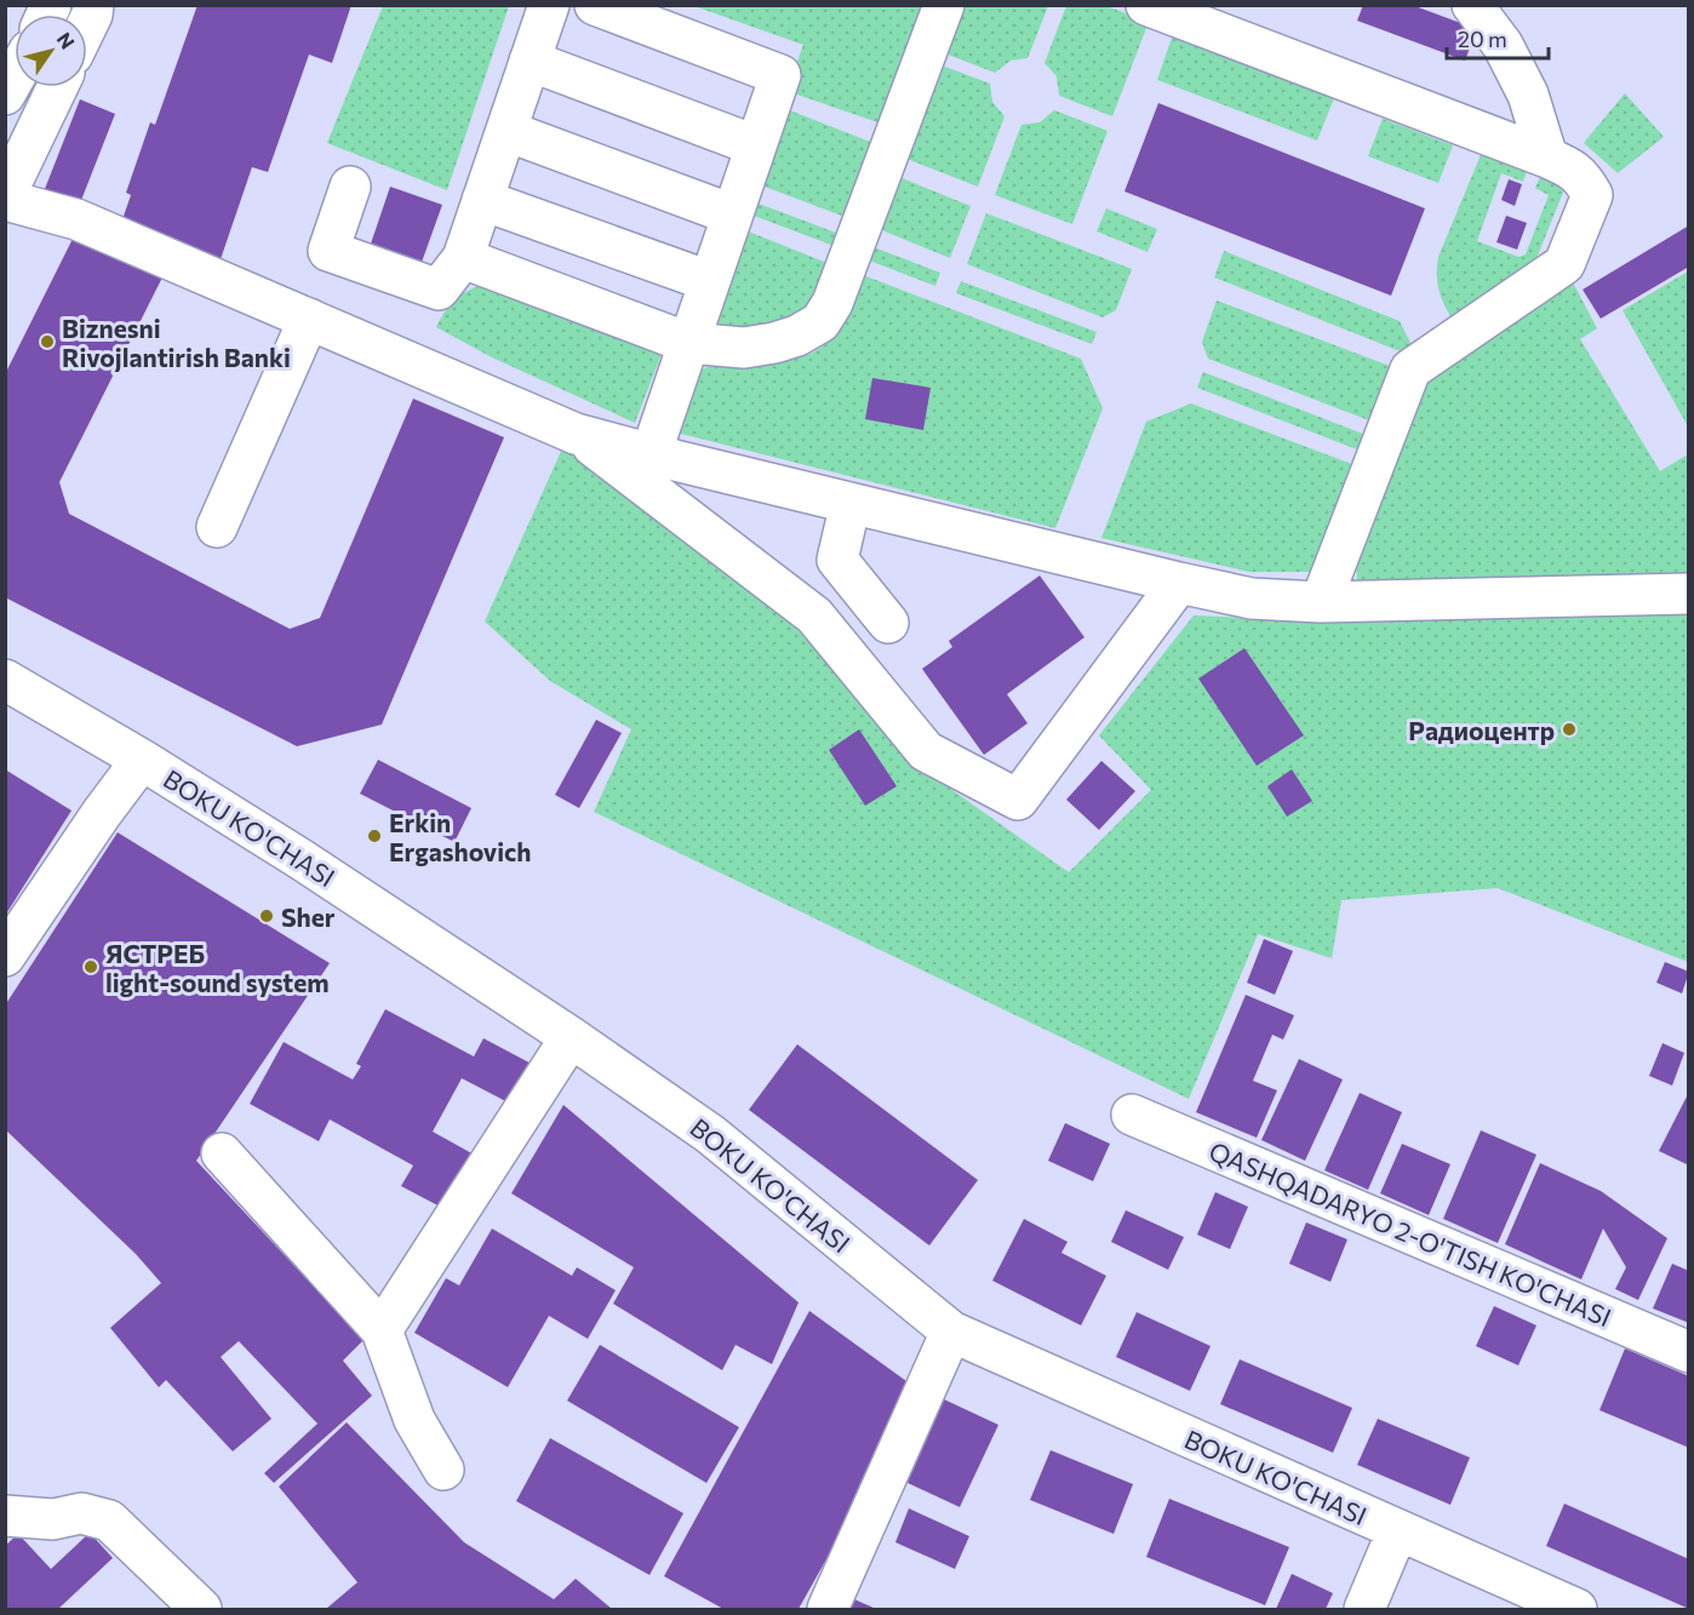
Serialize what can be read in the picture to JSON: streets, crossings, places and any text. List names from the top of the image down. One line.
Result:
{"streets":{"street":["BOKU KO'CHASI","QASHQADARYO 2-O'TISH KO'CHASI"]},"places":["Biznesni Rivojlantirish Banki","Радиоцентр","Erkin Ergashovich","Sher","ЯСТРЕБ light-sound system"],"scale_bar":"20 m","north":"top right"}
